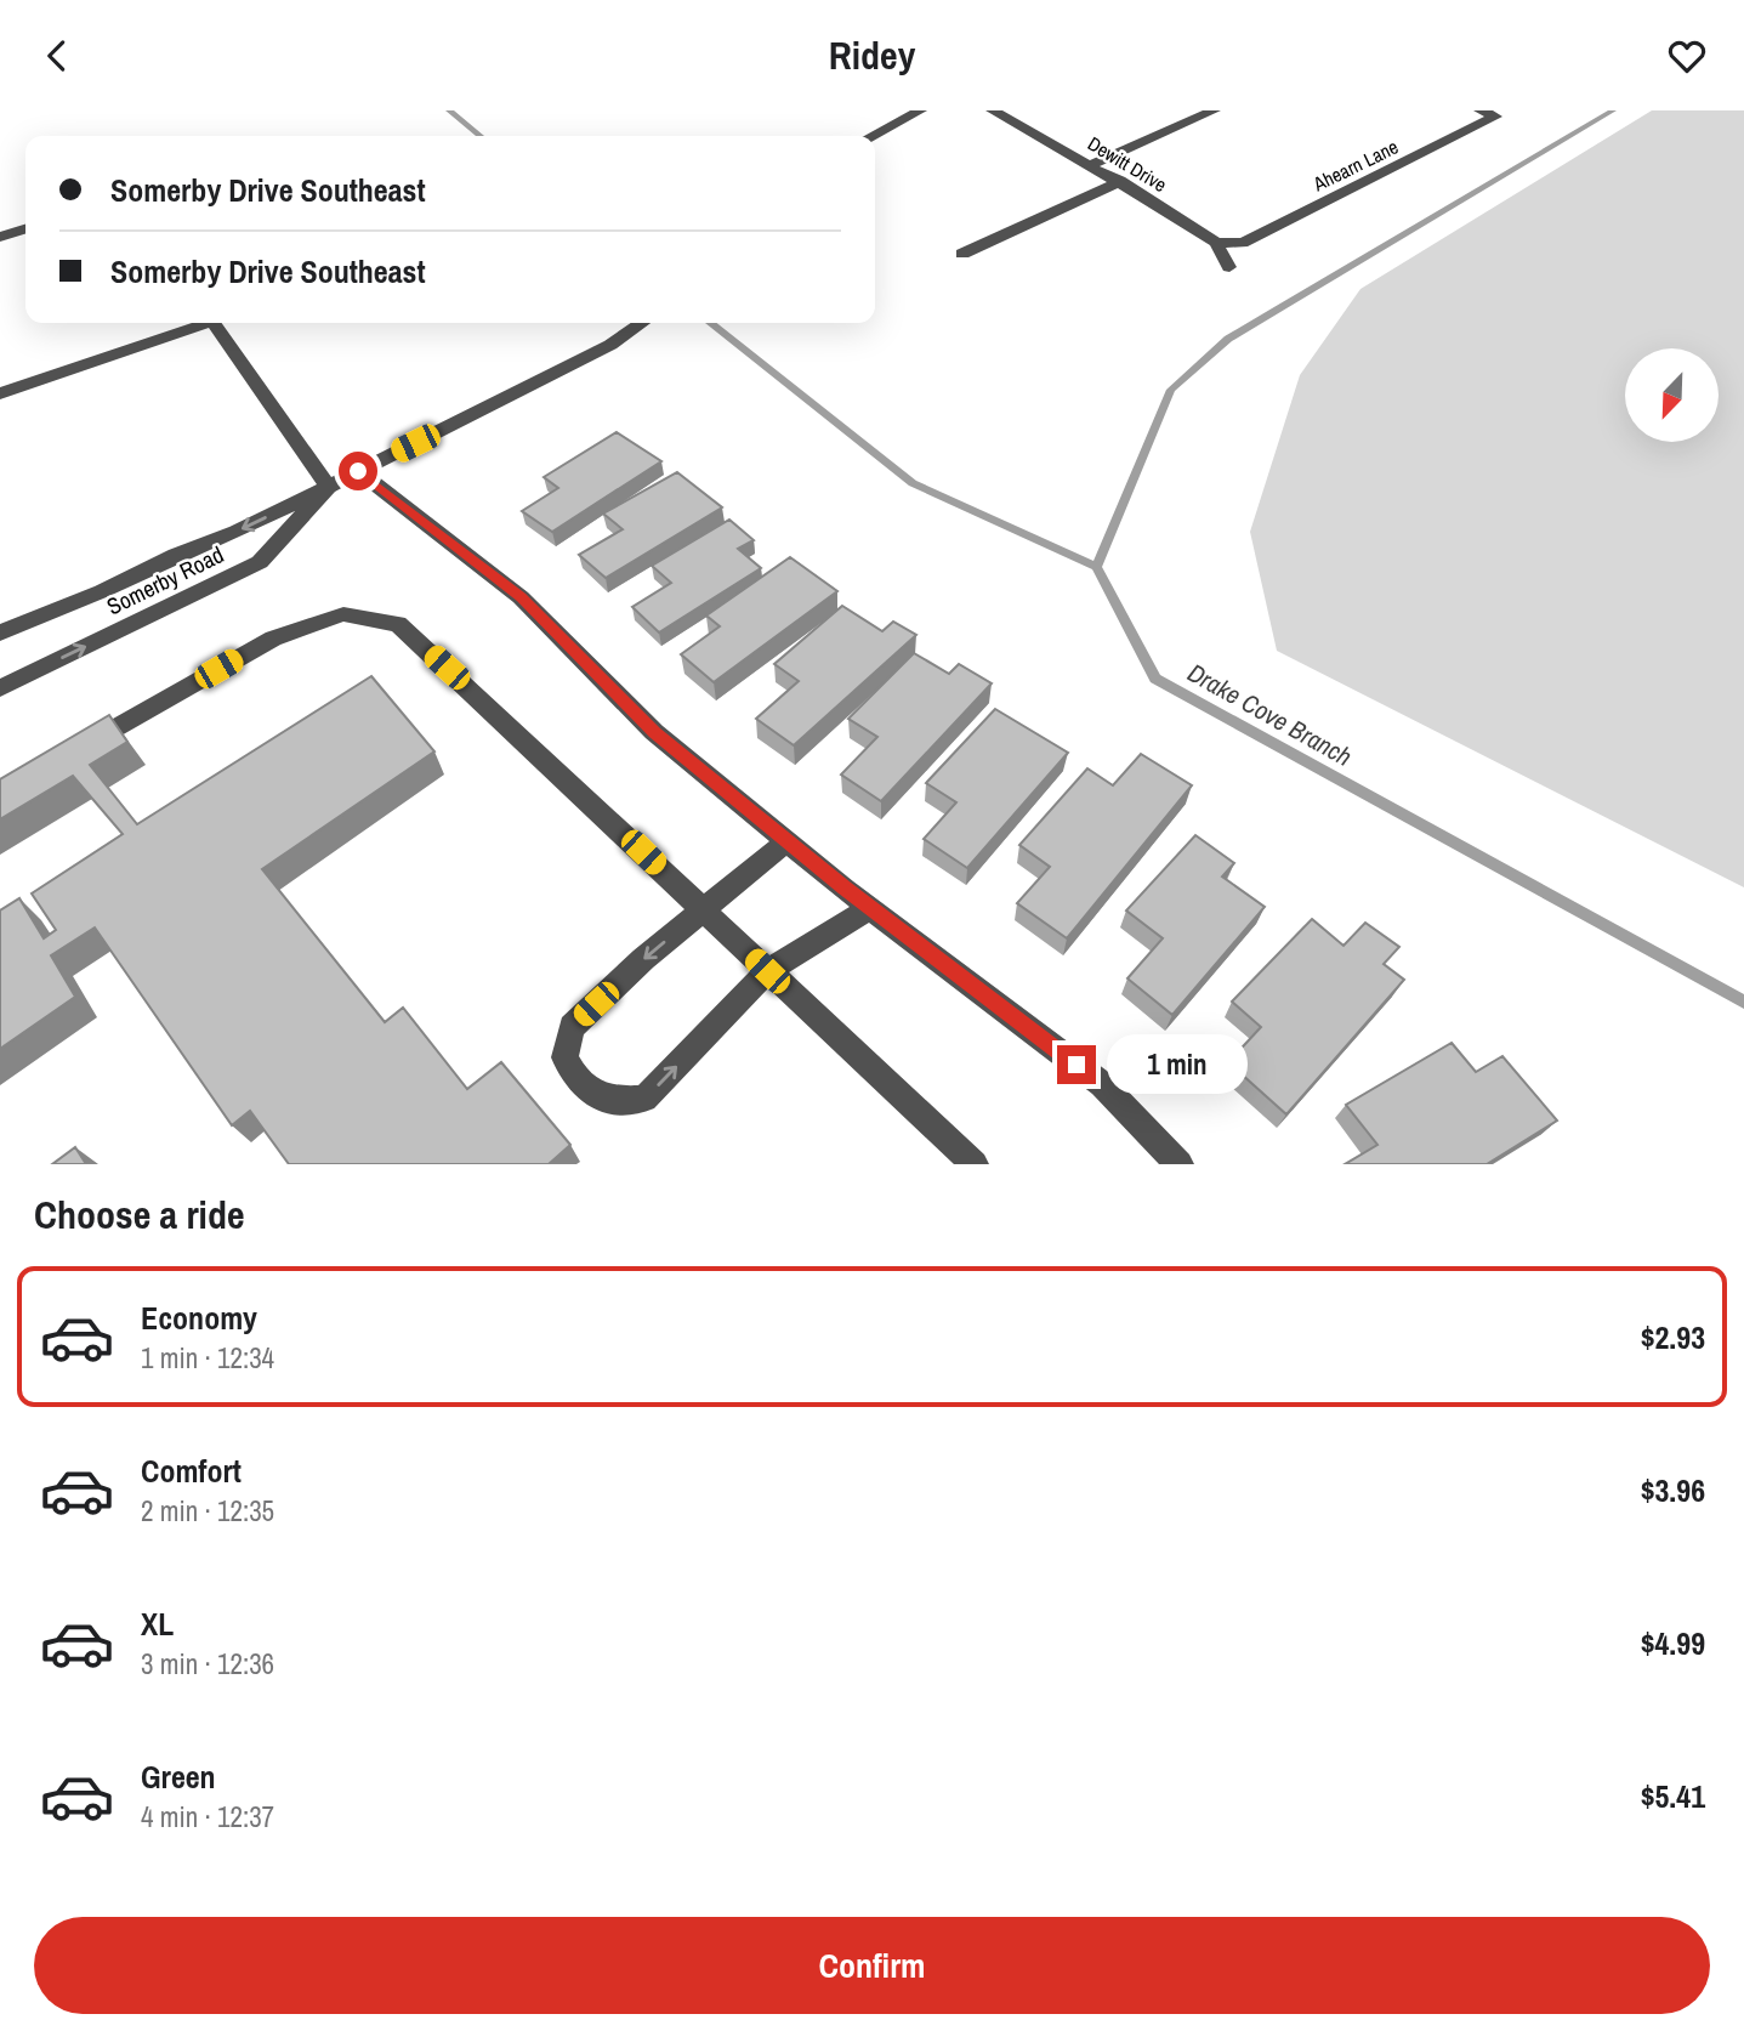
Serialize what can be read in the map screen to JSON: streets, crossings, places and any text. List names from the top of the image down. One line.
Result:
{"streets":{"street":["Dewitt Drive","Ahearn Lane","Somerby Road"]},"crossings":[["Dewitt Drive","Ahearn Lane"]],"water":["Drake Cove Branch"],"north":"bottom left","page":{"header":"Ridey","banner":["Somerby Drive Southeast","Somerby Drive Southeast"],"bubble":"1 min","heading":"Choose a ride","list":[{"name":"Economy","note":"1 min · 12:34","value":"$2.93"},{"name":"Comfort","note":"2 min · 12:35","value":"$3.96"},{"name":"XL","note":"3 min · 12:36","value":"$4.99"},{"name":"Green","note":"4 min · 12:37","value":"$5.41"}],"buttons":"Confirm"}}
